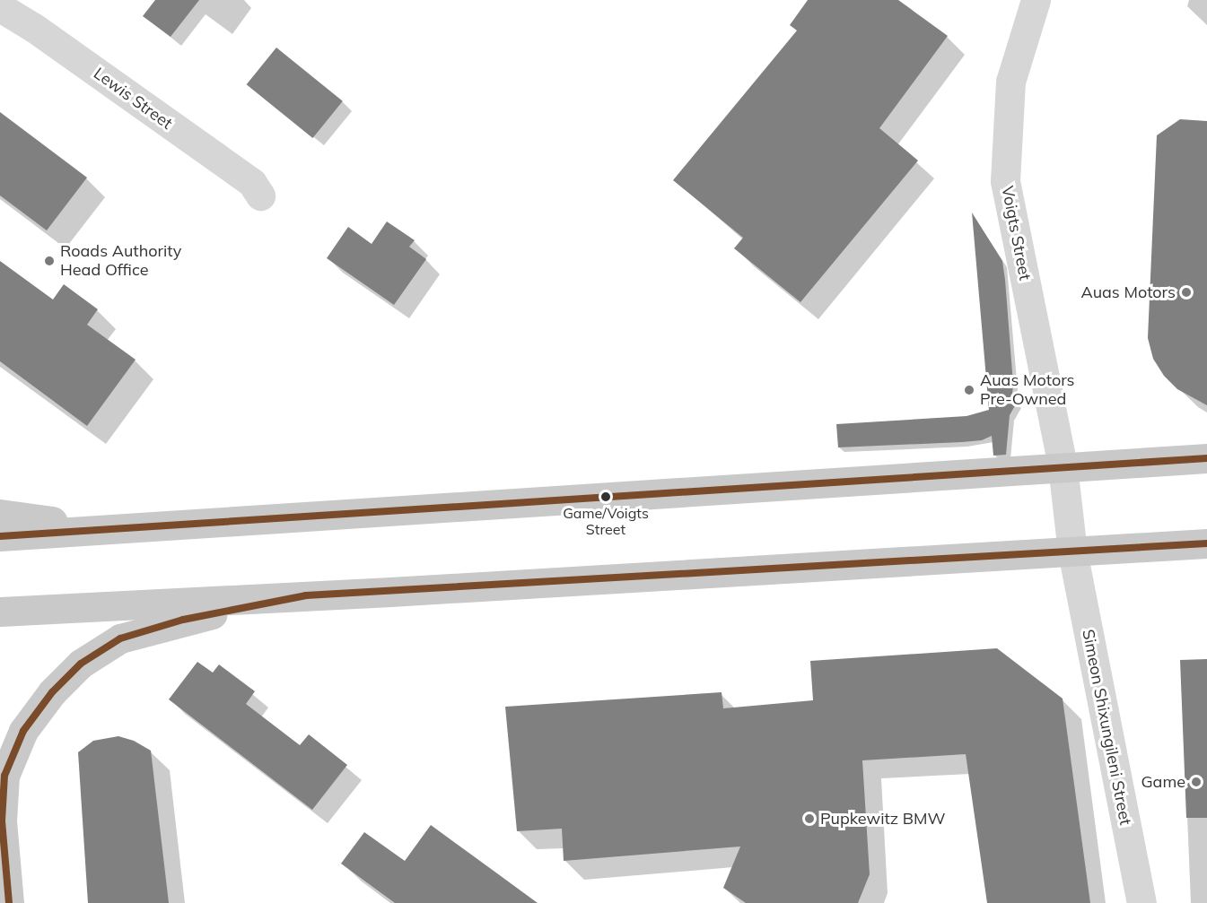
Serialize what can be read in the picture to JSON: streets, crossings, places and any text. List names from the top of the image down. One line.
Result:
{"streets":{"street":["Lewis Street","Voigts Street","Simeon Shixungileni Street"]},"crossings":[["Voigts Street","Simeon Shixungileni Street"]],"places":["Roads Authority Head Office","Auas Motors","Auas Motors Pre-Owned","Game/Voigts Street","Game","Pupkewitz BMW"]}
